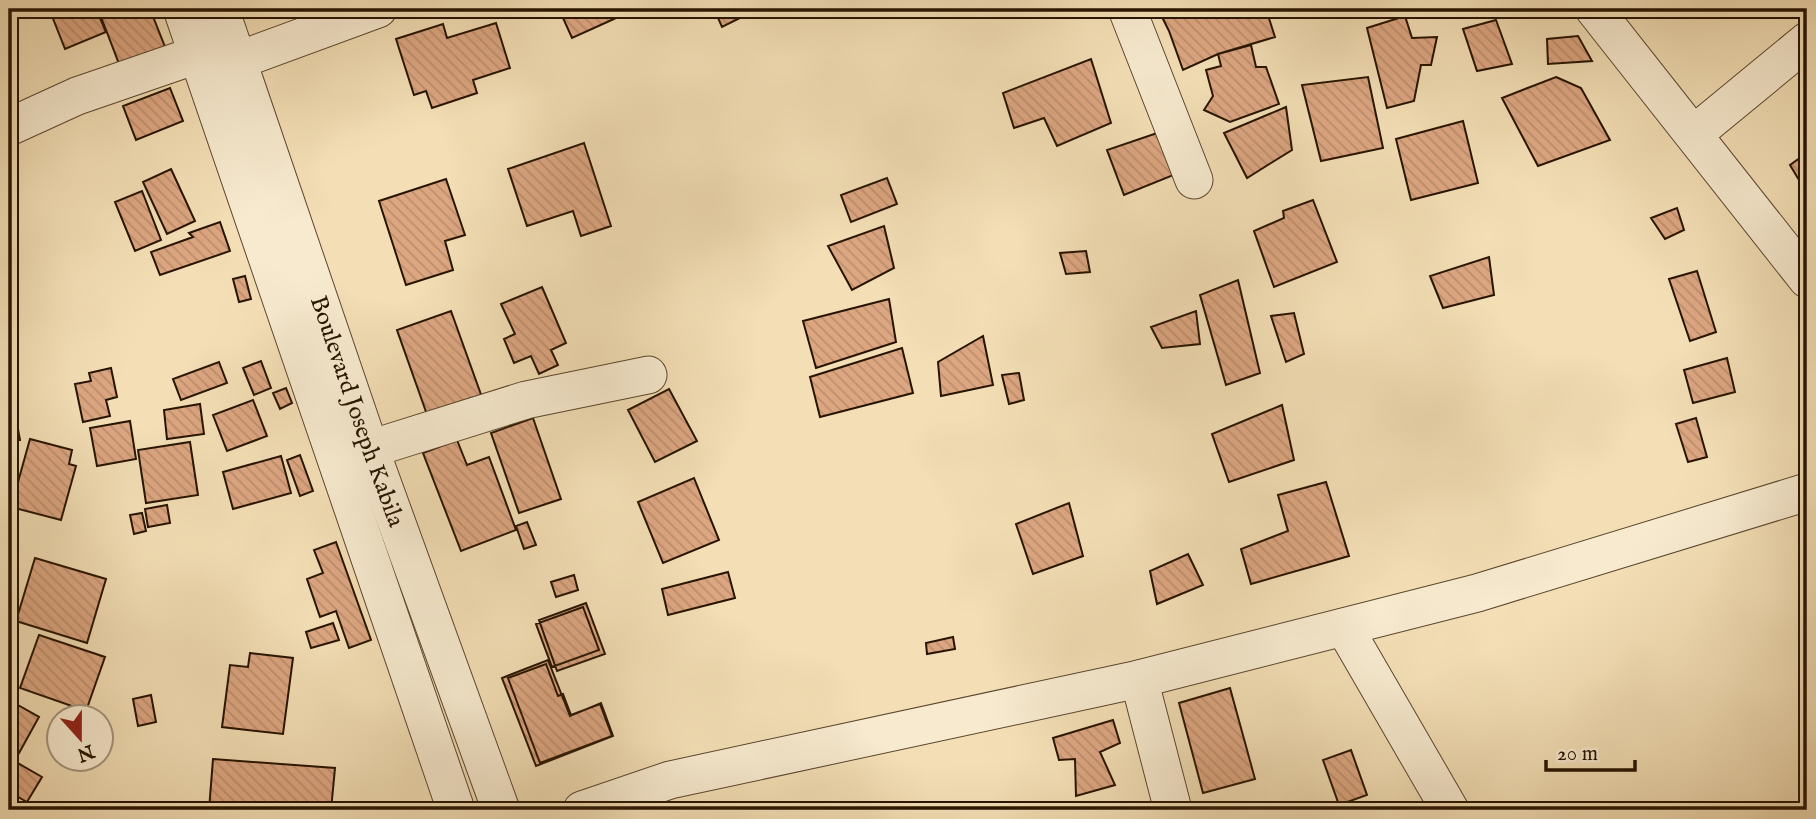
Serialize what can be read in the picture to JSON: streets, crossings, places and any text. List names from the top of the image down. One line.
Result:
{"streets":{"street":["Boulevard Joseph Kabila"]},"scale_bar":"20 m","north":"bottom"}
